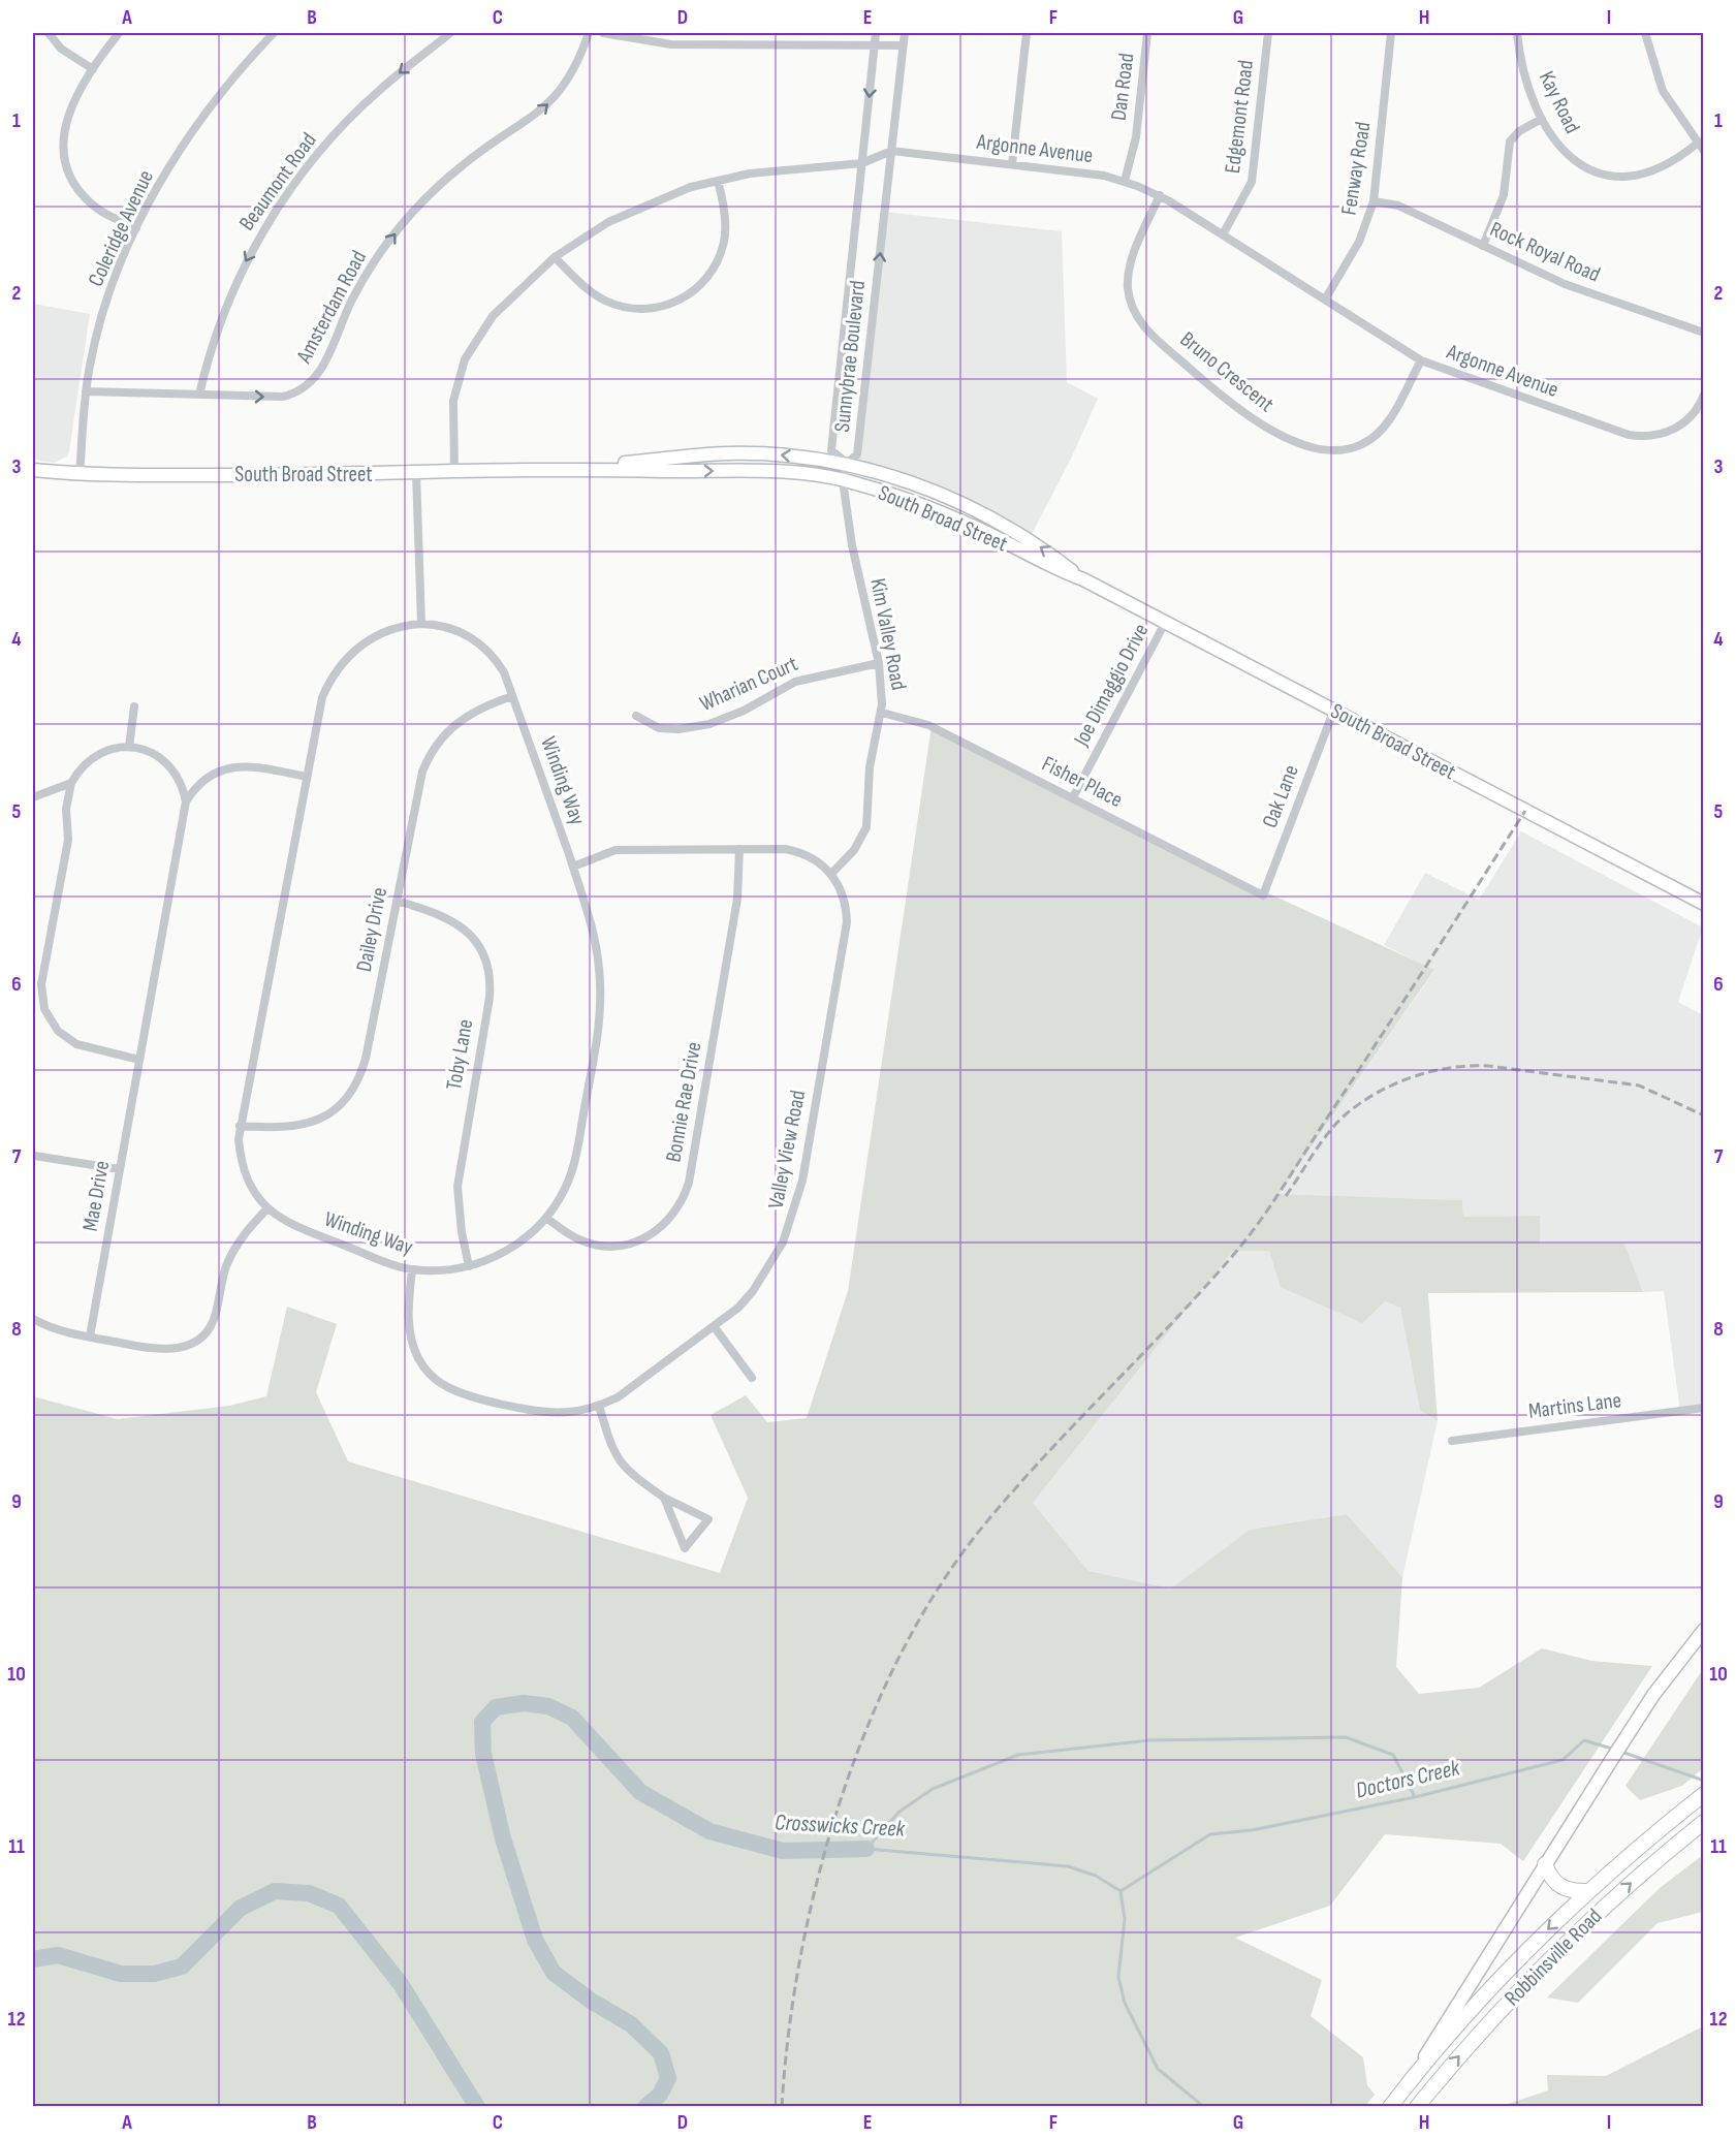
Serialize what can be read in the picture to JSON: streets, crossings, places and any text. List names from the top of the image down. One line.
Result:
{"streets":{"highway":["Robbinsville Road"],"main road":["South Broad Street"],"street":["Dan Road","Kay Road","Edgemont Road","Argonne Avenue","Fenway Road","Beaumont Road","Coleridge Avenue","Rock Royal Road","Amsterdam Road","Sunnybrae Boulevard","Bruno Crescent","Kim Valley Road","Wharian Court","Joe Dimaggio Drive","Winding Way","Fisher Place","Oak Lane","Dailey Drive","Toby Lane","Bonnie Rae Drive","Valley View Road","Mae Drive","Martins Lane"]},"crossings":[["Dan Road","Argonne Avenue"],["Edgemont Road","Argonne Avenue"],["Argonne Avenue","Fenway Road"],["Argonne Avenue","Sunnybrae Boulevard"],["Argonne Avenue","Bruno Crescent"],["Argonne Avenue","South Broad Street"],["Fenway Road","Rock Royal Road"],["Beaumont Road","Amsterdam Road"],["Coleridge Avenue","Amsterdam Road"],["Coleridge Avenue","South Broad Street"],["Sunnybrae Boulevard","South Broad Street"],["Sunnybrae Boulevard","Kim Valley Road"],["South Broad Street","Kim Valley Road"],["South Broad Street","Joe Dimaggio Drive"],["South Broad Street","Oak Lane"],["Kim Valley Road","Wharian Court"],["Kim Valley Road","Fisher Place"],["Kim Valley Road","Valley View Road"],["Joe Dimaggio Drive","Fisher Place"],["Winding Way","Dailey Drive"],["Winding Way","Toby Lane"],["Winding Way","Bonnie Rae Drive"],["Winding Way","Valley View Road"],["Fisher Place","Oak Lane"],["Dailey Drive","Toby Lane"],["Bonnie Rae Drive","Valley View Road"]],"one_way":["Beaumont Road","Amsterdam Road"],"water":["Doctors Creek","Crosswicks Creek"],"grid":{"columns":["A","B","C","D","E","F","G","H","I"],"rows":["1","2","3","4","5","6","7","8","9","10","11","12"]}}
